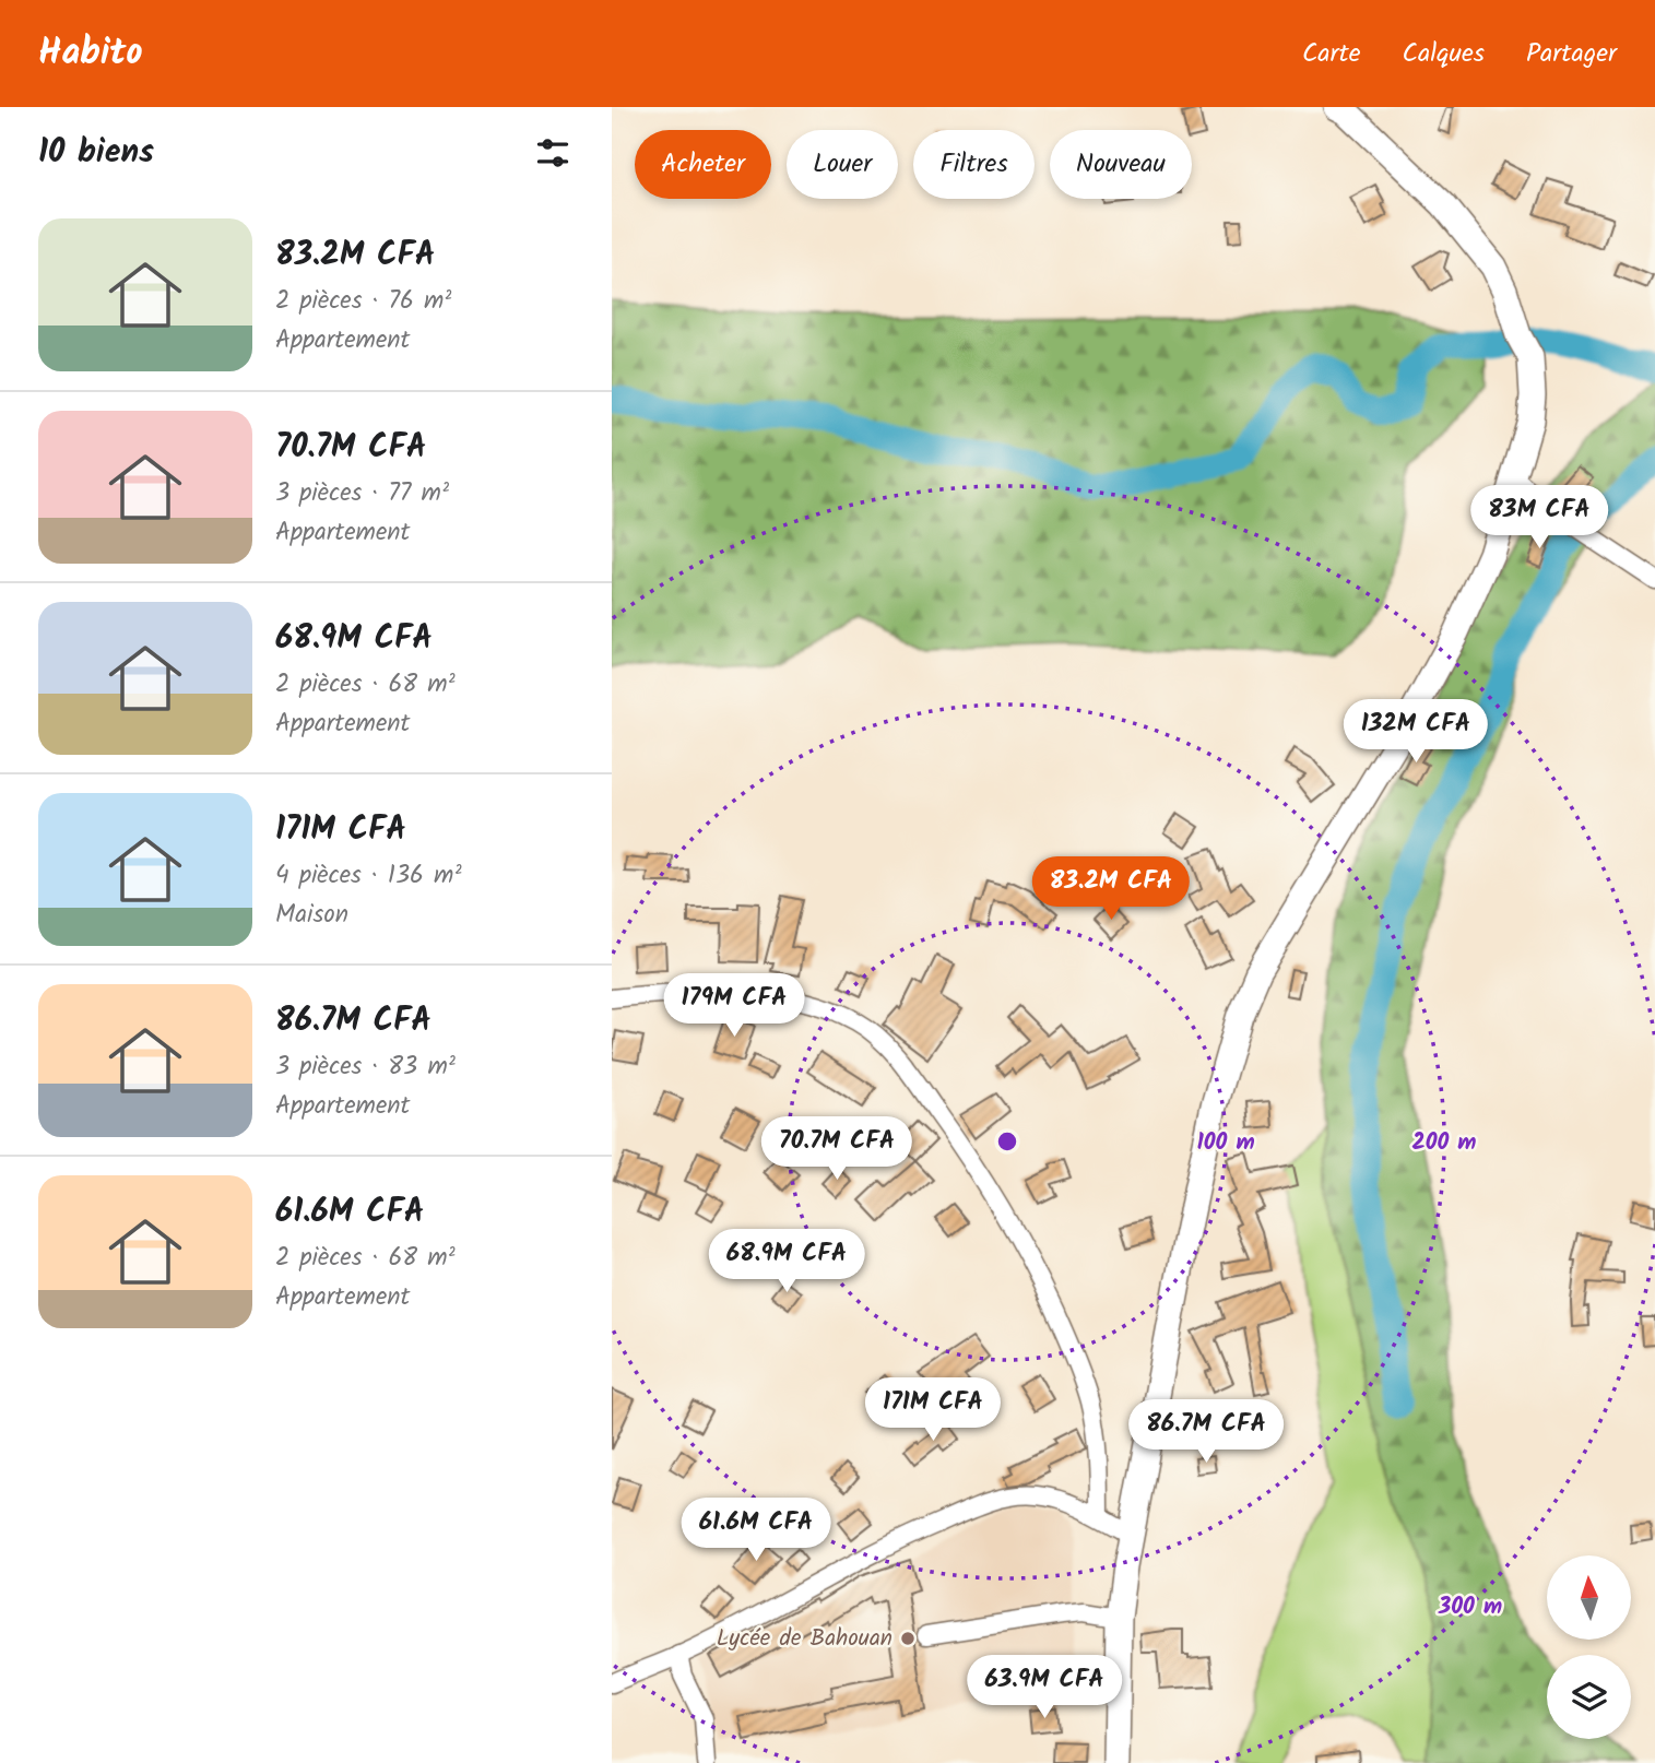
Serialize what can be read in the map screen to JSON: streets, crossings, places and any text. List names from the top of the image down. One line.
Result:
{"places":["Lycée de Bahouan"],"north":"top","page":{"header":"Habito","nav":["Carte","Calques","Partager"],"heading":"10 biens","chip":["Acheter","Louer","Filtres","Nouveau"],"list":[{"name":"83.2M CFA","note":"2 pièces · 76 m² · Appartement"},{"name":"70.7M CFA","note":"3 pièces · 77 m² · Appartement"},{"name":"68.9M CFA","note":"2 pièces · 68 m² · Appartement"},{"name":"171M CFA","note":"4 pièces · 136 m² · Maison"},{"name":"86.7M CFA","note":"3 pièces · 83 m² · Appartement"},{"name":"61.6M CFA","note":"2 pièces · 68 m² · Appartement"}],"price":["83M CFA","132M CFA","83.2M CFA","179M CFA","70.7M CFA","68.9M CFA","171M CFA","86.7M CFA","61.6M CFA","63.9M CFA"]},"rings":["100 m","200 m","300 m"]}
